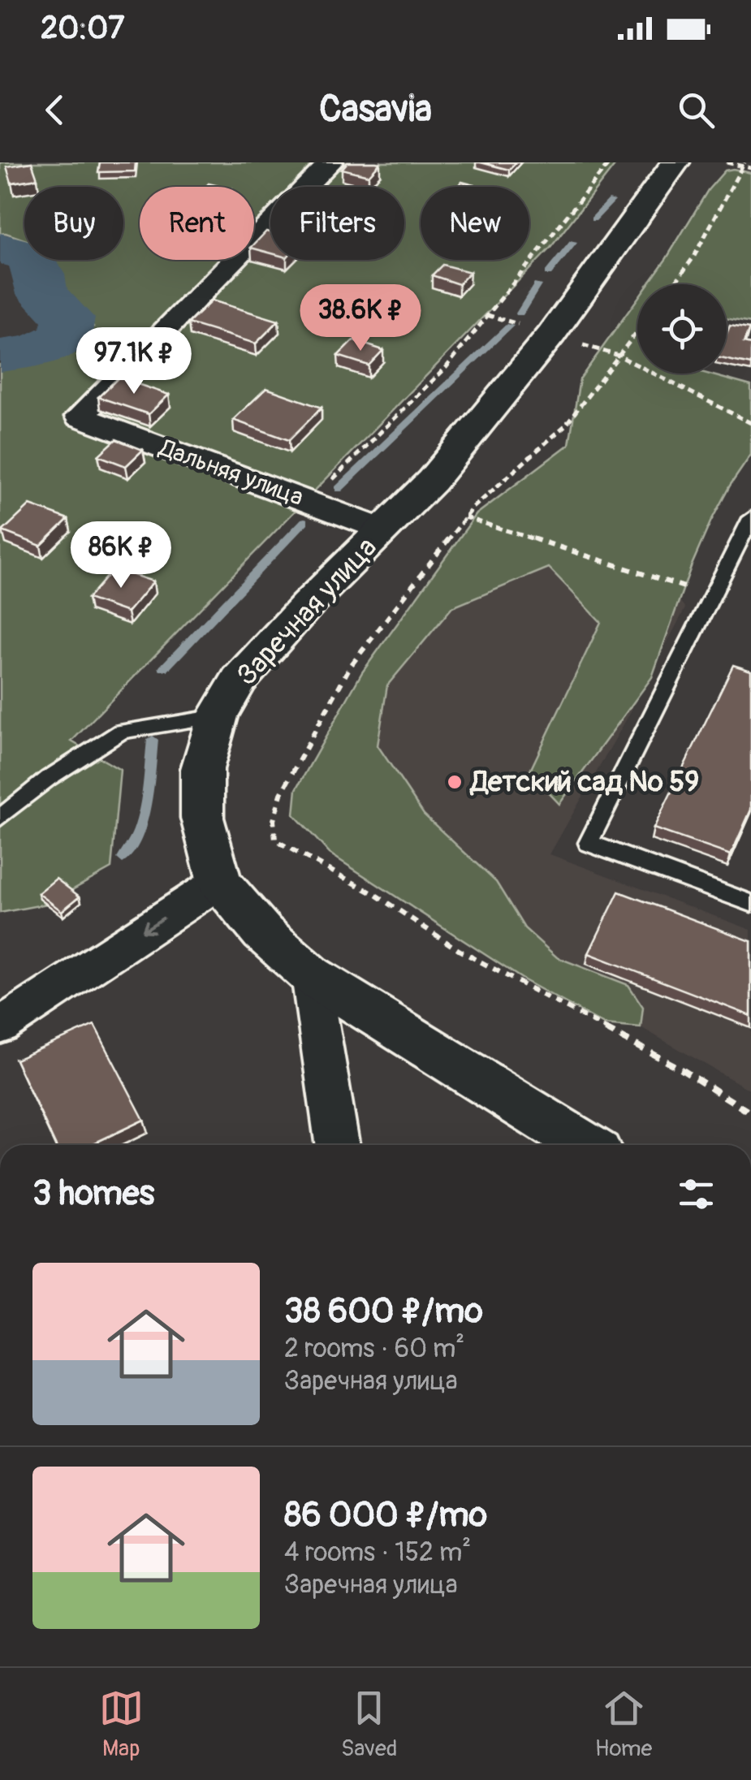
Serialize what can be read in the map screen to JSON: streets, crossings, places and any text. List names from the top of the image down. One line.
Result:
{"streets":{"street":["Дальняя улица","Заречная улица"]},"crossings":[["Дальняя улица","Заречная улица"]],"places":["Детский сад № 59"],"page":{"status":"20:07","header":"Casavia","chip":["Buy","Rent","Filters","New"],"price":["38.6K ₽","97.1K ₽","86K ₽"],"heading":"3 homes","list":[{"name":"38 600 ₽/mo","note":"2 rooms · 60 m² · Заречная улица"},{"name":"86 000 ₽/mo","note":"4 rooms · 152 m² · Заречная улица"}],"tabs":["Map","Saved","Home"]}}
